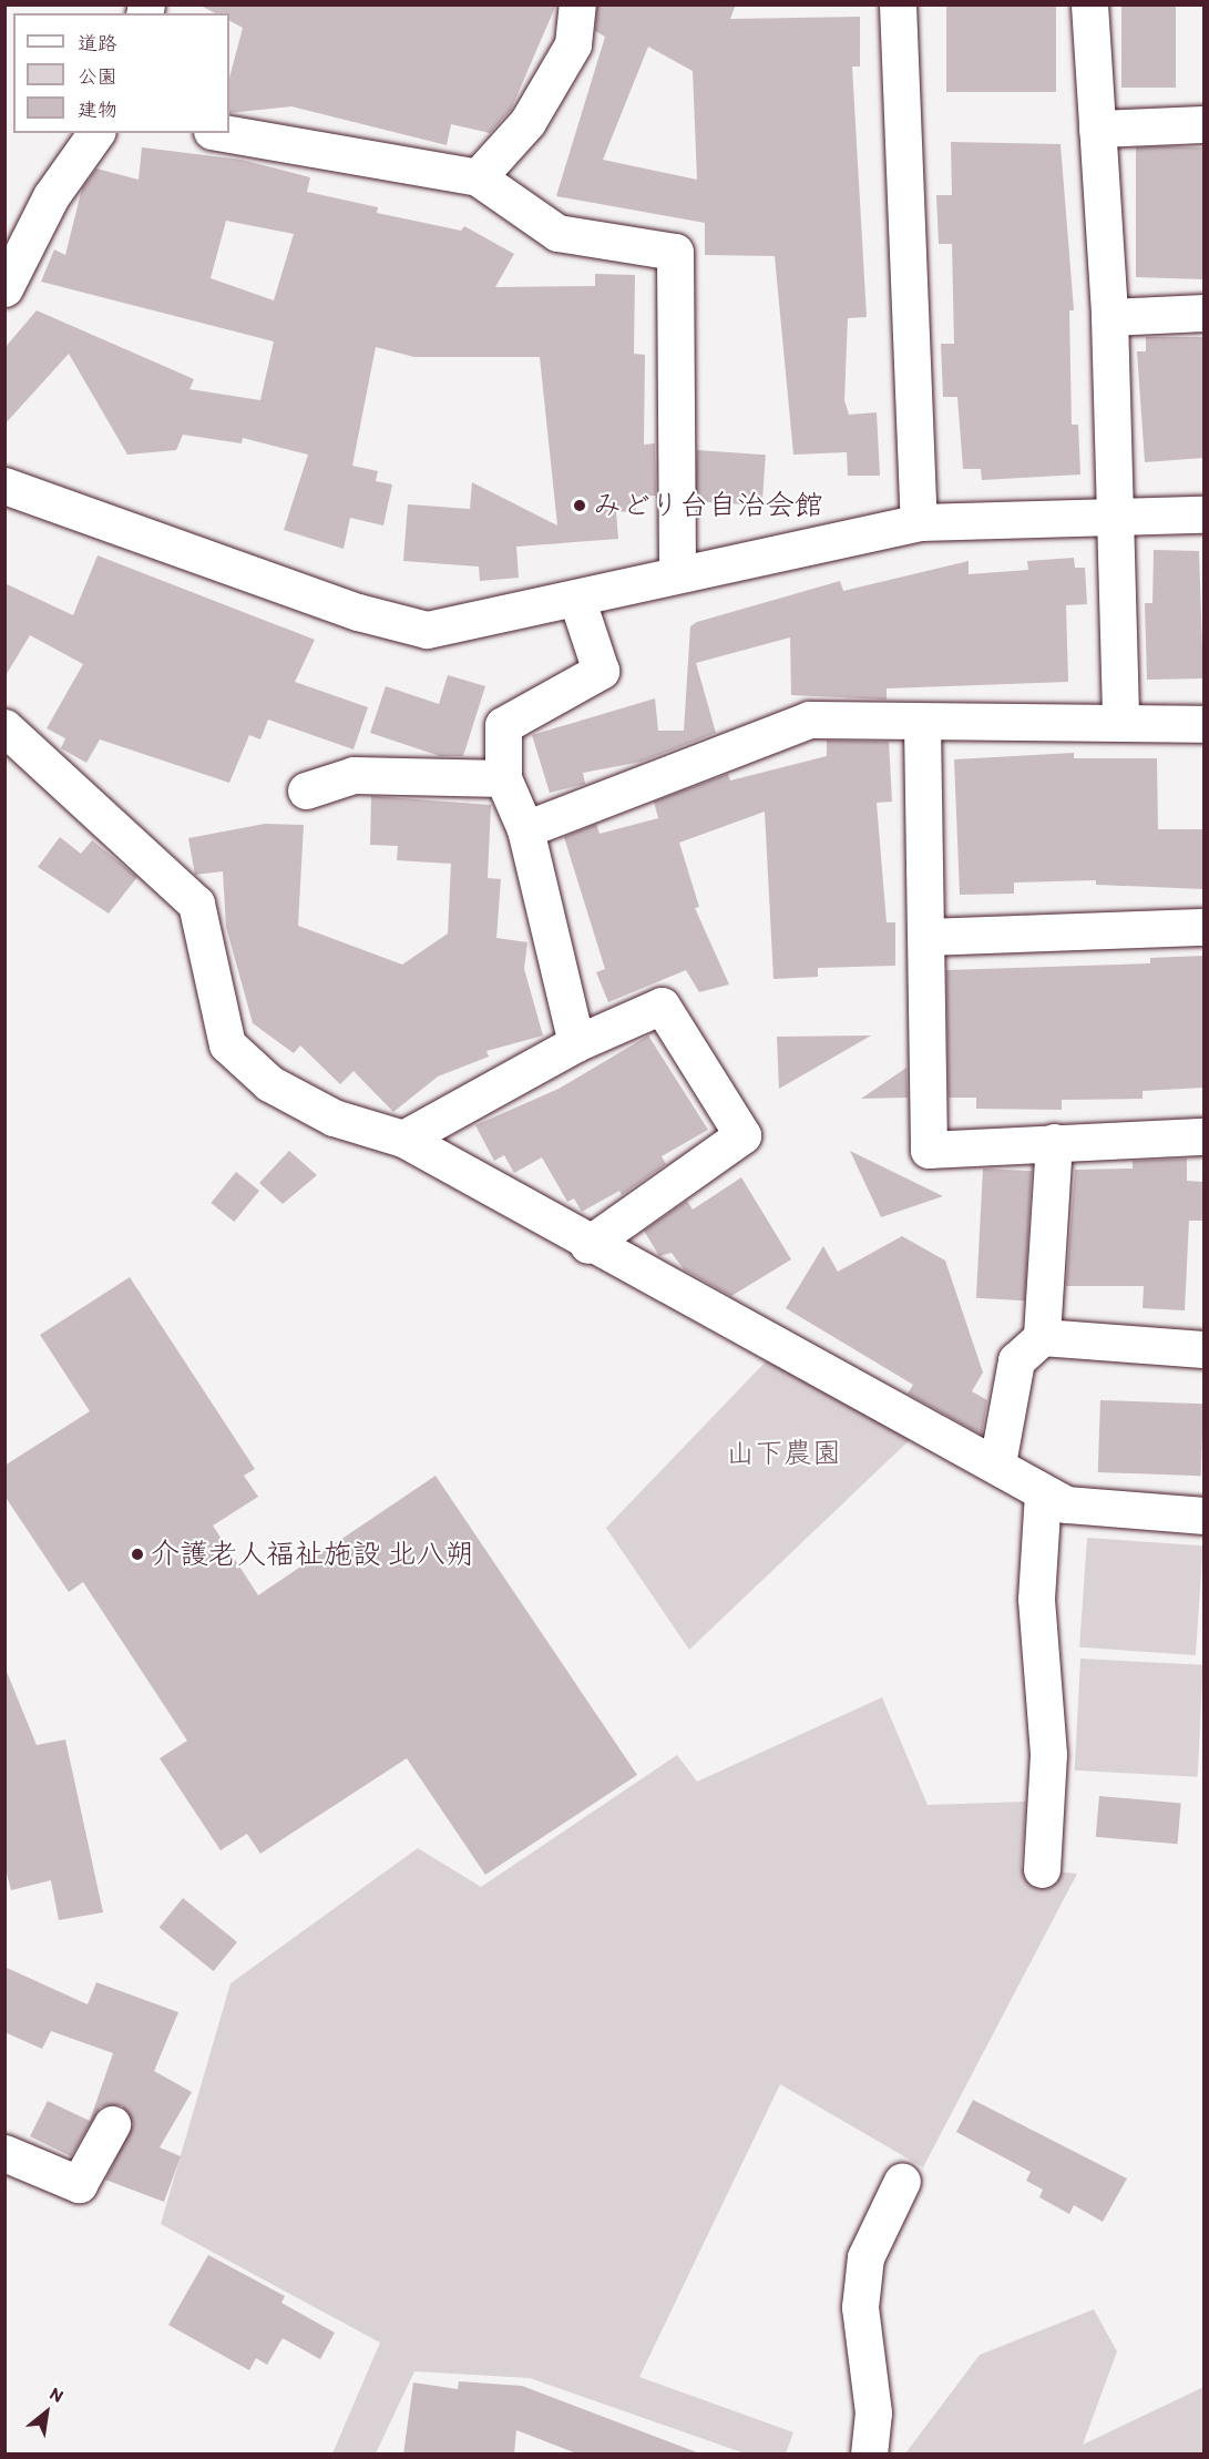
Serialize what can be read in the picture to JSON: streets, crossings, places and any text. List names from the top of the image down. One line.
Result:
{"parks":["山下農園"],"places":["みどり台自治会館","介護老人福祉施設 北八朔"],"legend":["道路","公園","建物"],"north":"top right"}
